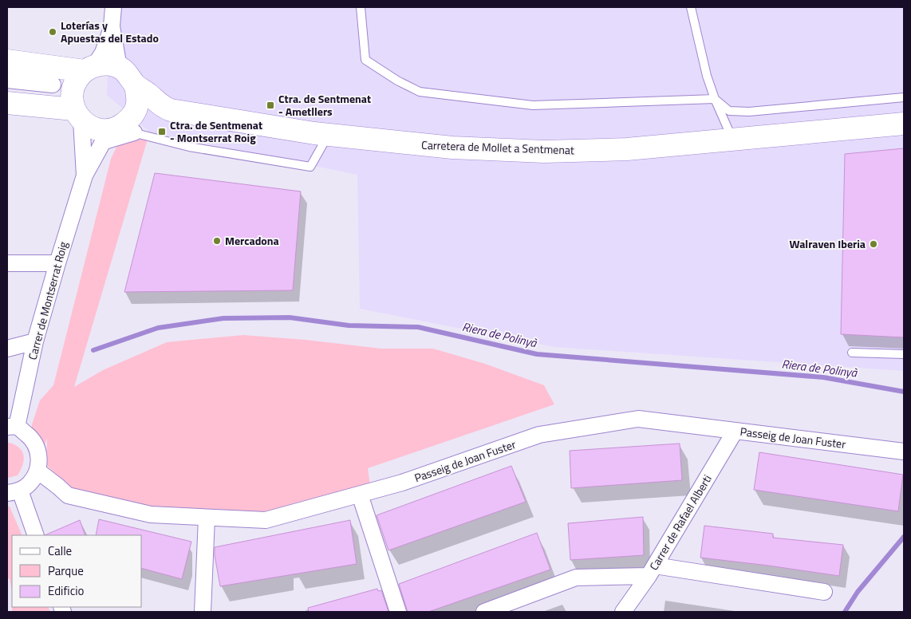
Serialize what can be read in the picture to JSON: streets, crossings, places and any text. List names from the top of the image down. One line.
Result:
{"streets":{"street":["Carretera de Mollet a Sentmenat","Carrer de Montserrat Roig","Passeig de Joan Fuster","Carrer de Rafael Alberti"]},"crossings":[["Passeig de Joan Fuster","Carrer de Rafael Alberti"]],"water":["Riera de Polinyà"],"places":{"other":["Loterías y Apuestas del Estado","Mercadona","Walraven Iberia"],"transit":["Ctra. de Sentmenat - Ametllers","Ctra. de Sentmenat - Montserrat Roig"]},"legend":["Calle","Parque","Edificio"]}
